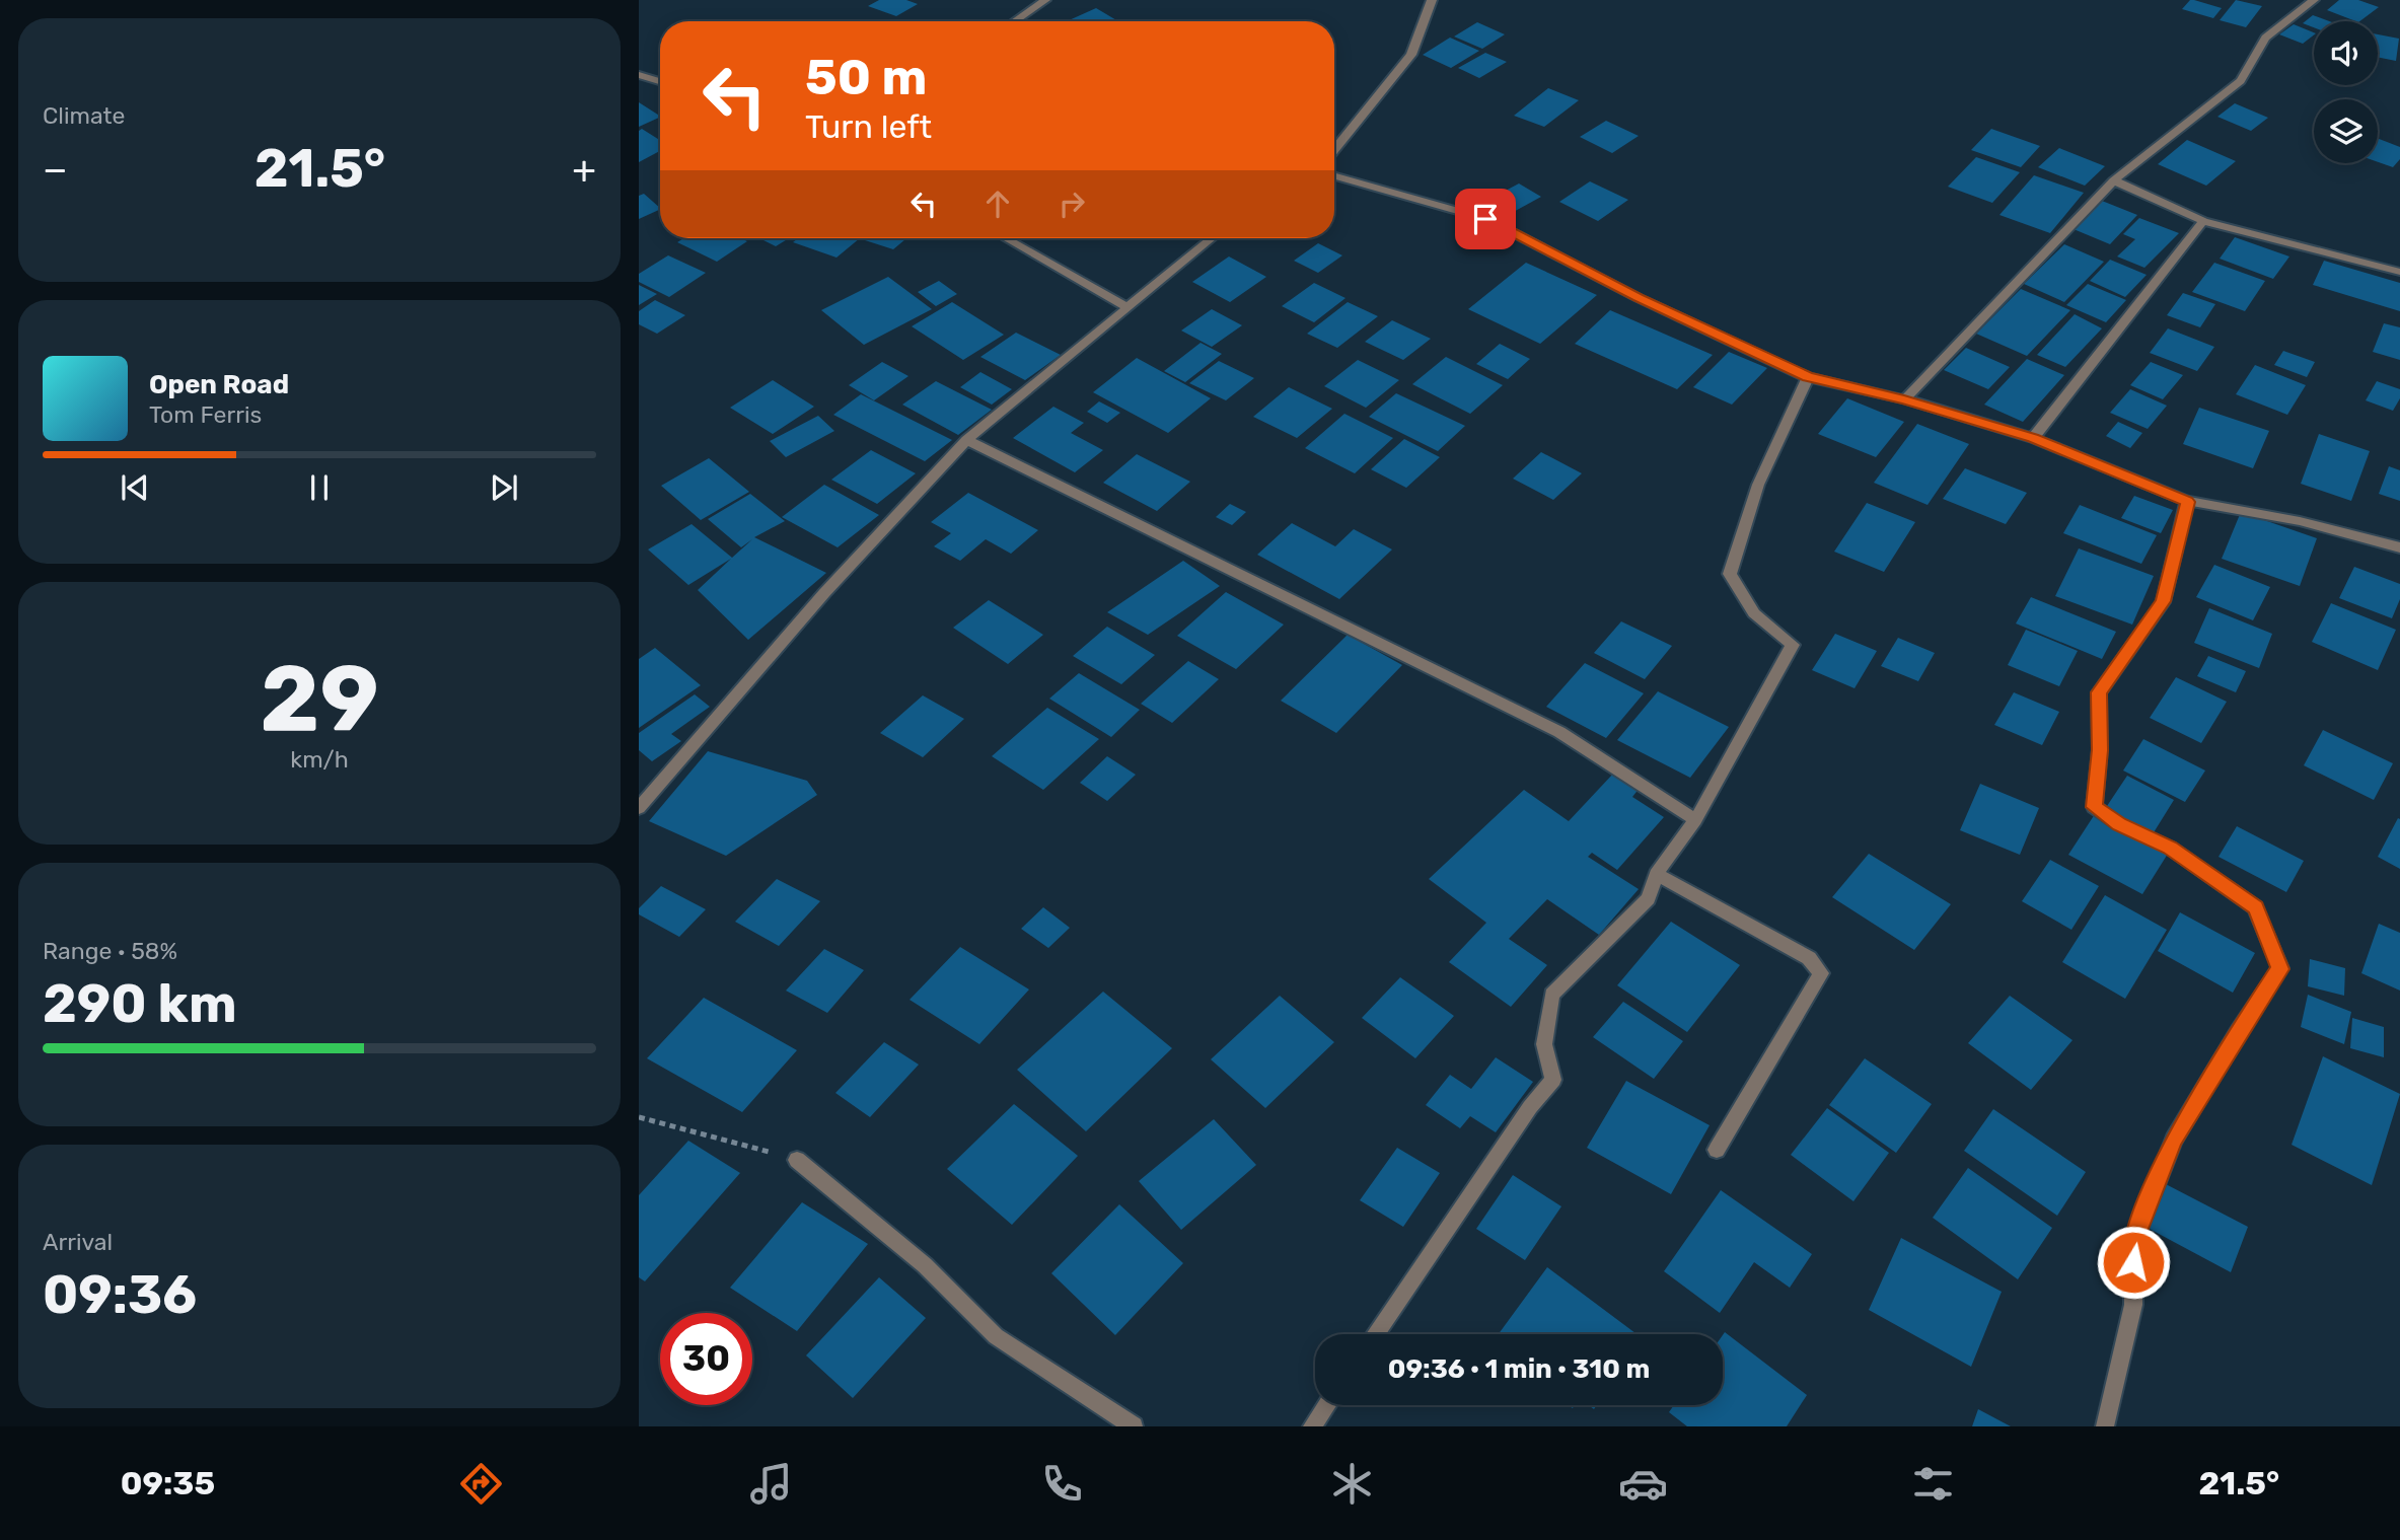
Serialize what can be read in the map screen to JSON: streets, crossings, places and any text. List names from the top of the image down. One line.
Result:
{"page":{"tile":["Climate",["29","km/h"],["Range · 58%","290 km"],["Arrival","09:36"]],"turn":["50 m","Turn left"],"heat":["−","21.5°","+"],"song":["Open Road","Tom Ferris"],"limit":"30","trip":"09:36 · 1 min · 310 m","tabs":["09:35","21.5°"]}}
